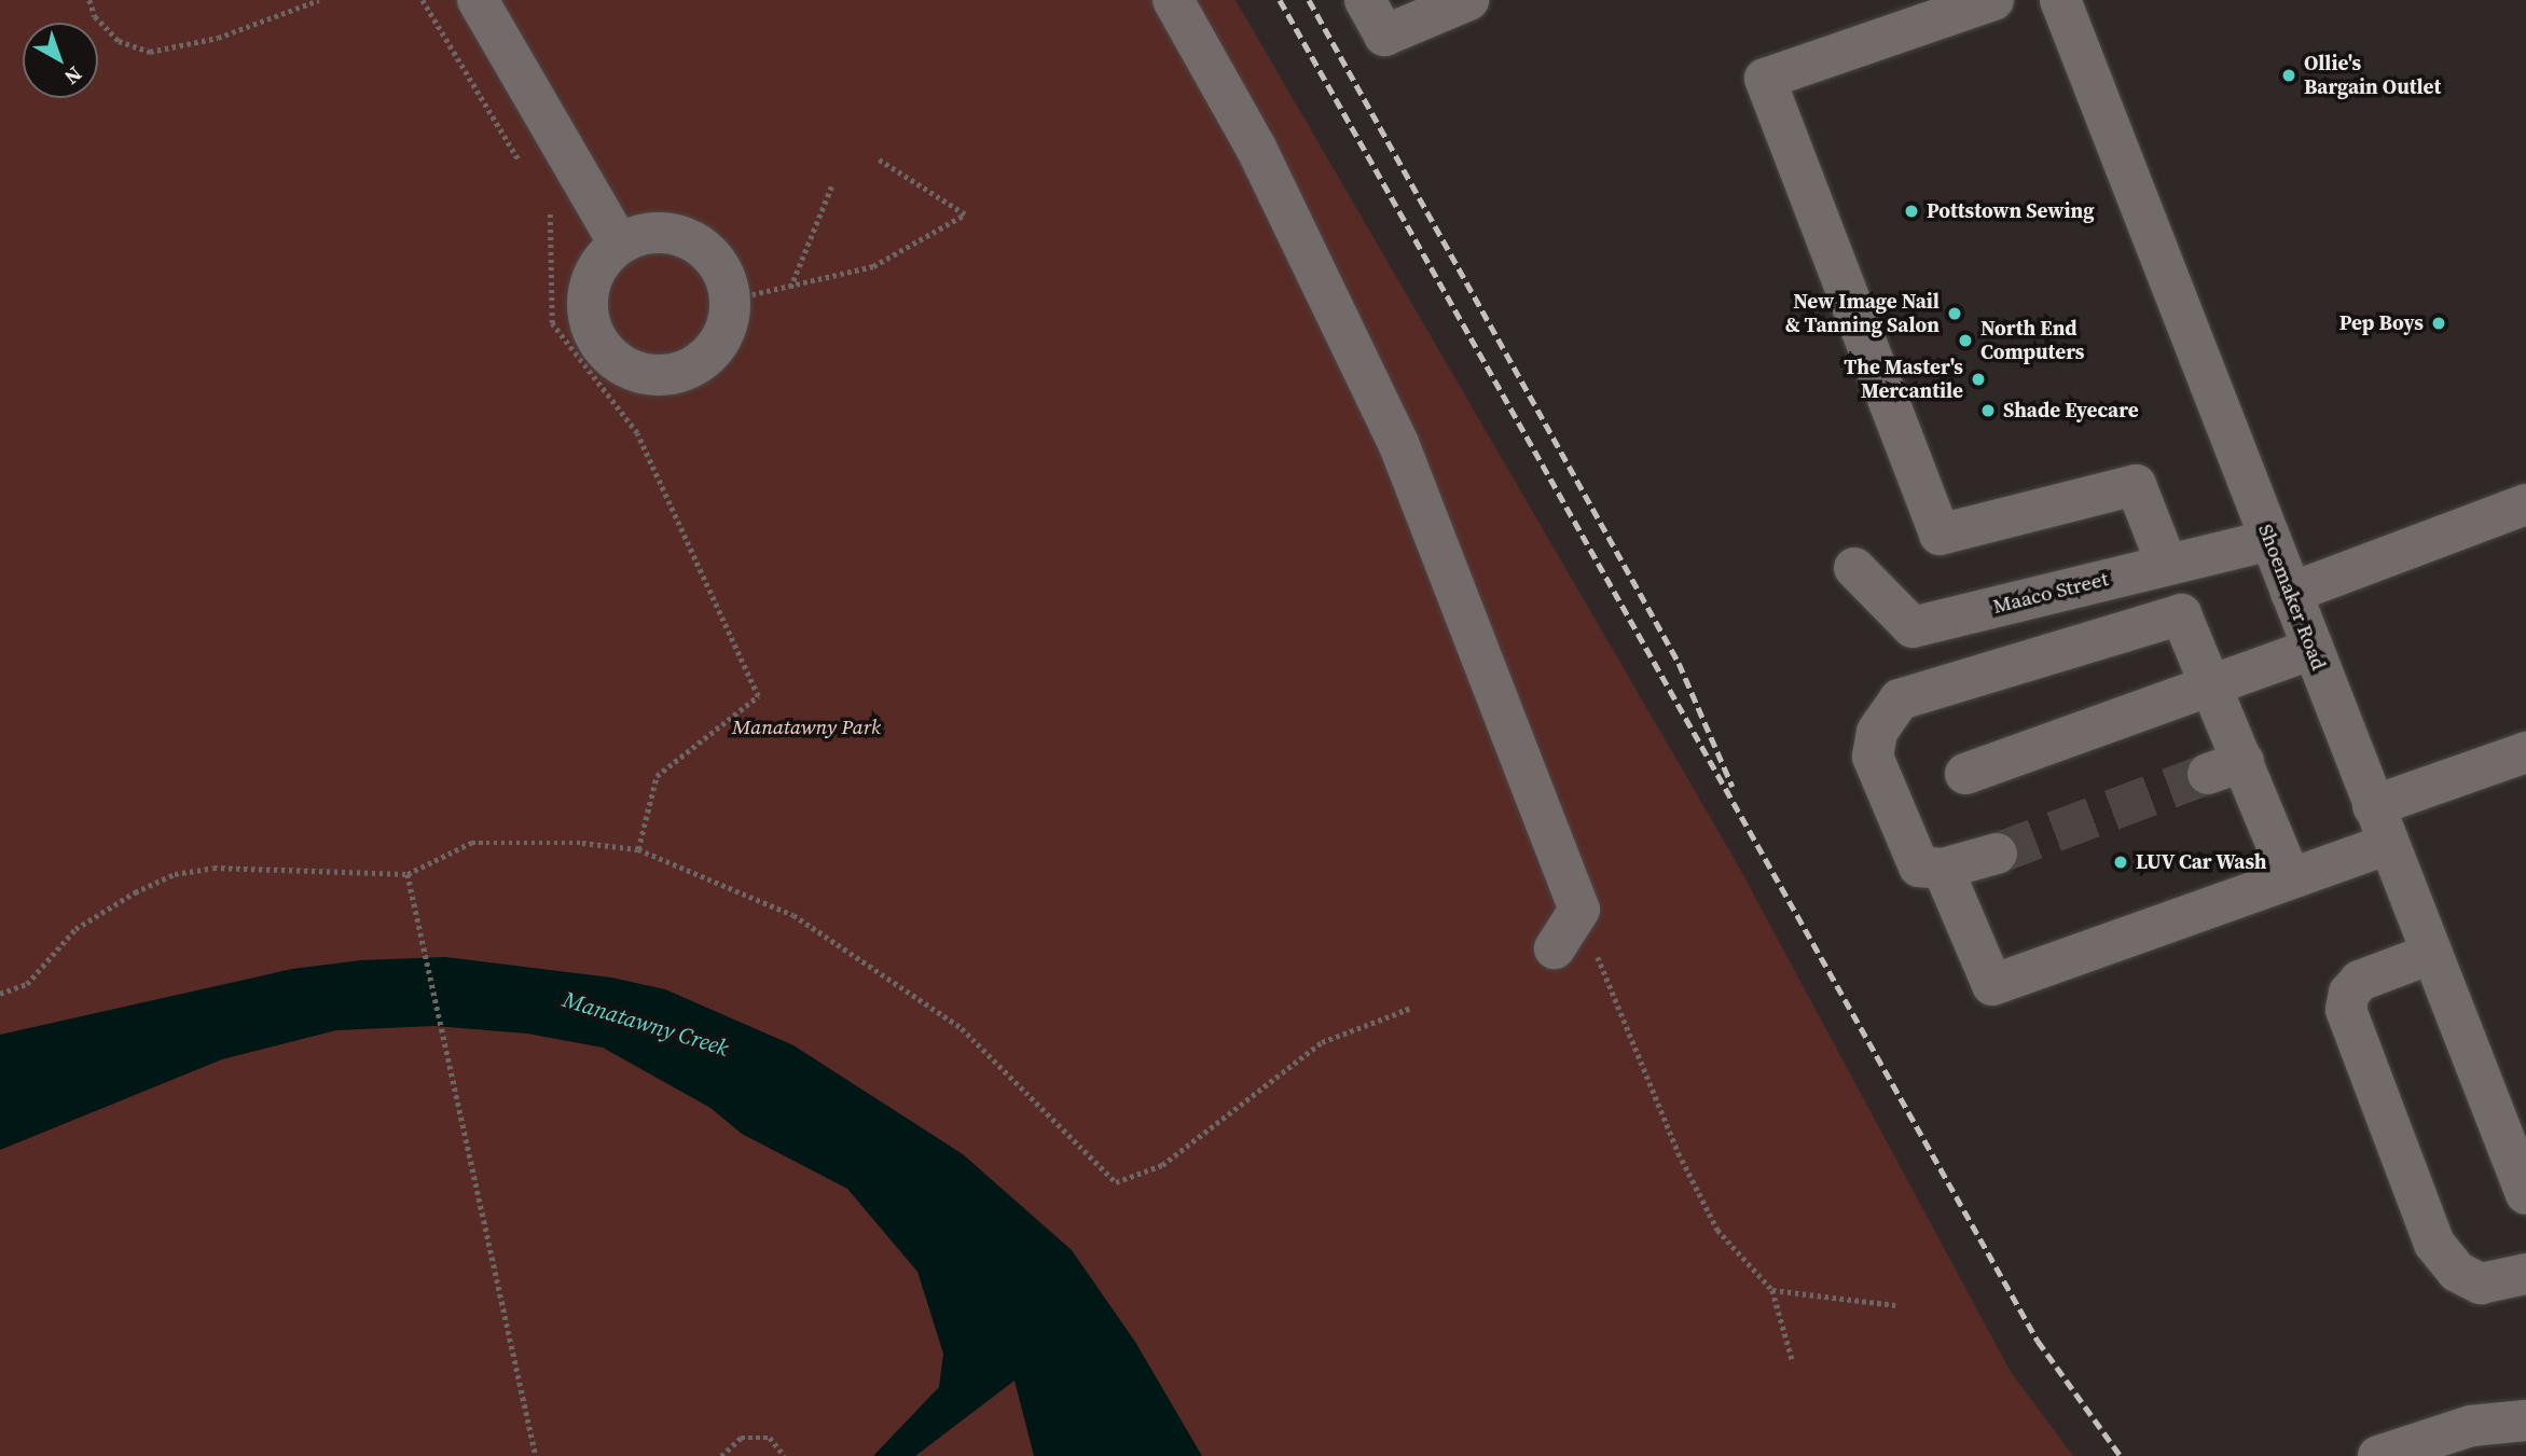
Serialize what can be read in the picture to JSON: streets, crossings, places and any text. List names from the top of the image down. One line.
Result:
{"streets":{"street":["Maaco Street","Shoemaker Road"]},"crossings":[["Maaco Street","Shoemaker Road"]],"water":["Manatawny Creek"],"parks":["Manatawny Park"],"places":["Ollie's Bargain Outlet","Pottstown Sewing","New Image Nail & Tanning Salon","Pep Boys","North End Computers","The Master's Mercantile","Shade Eyecare","LUV Car Wash"],"north":"bottom right"}
